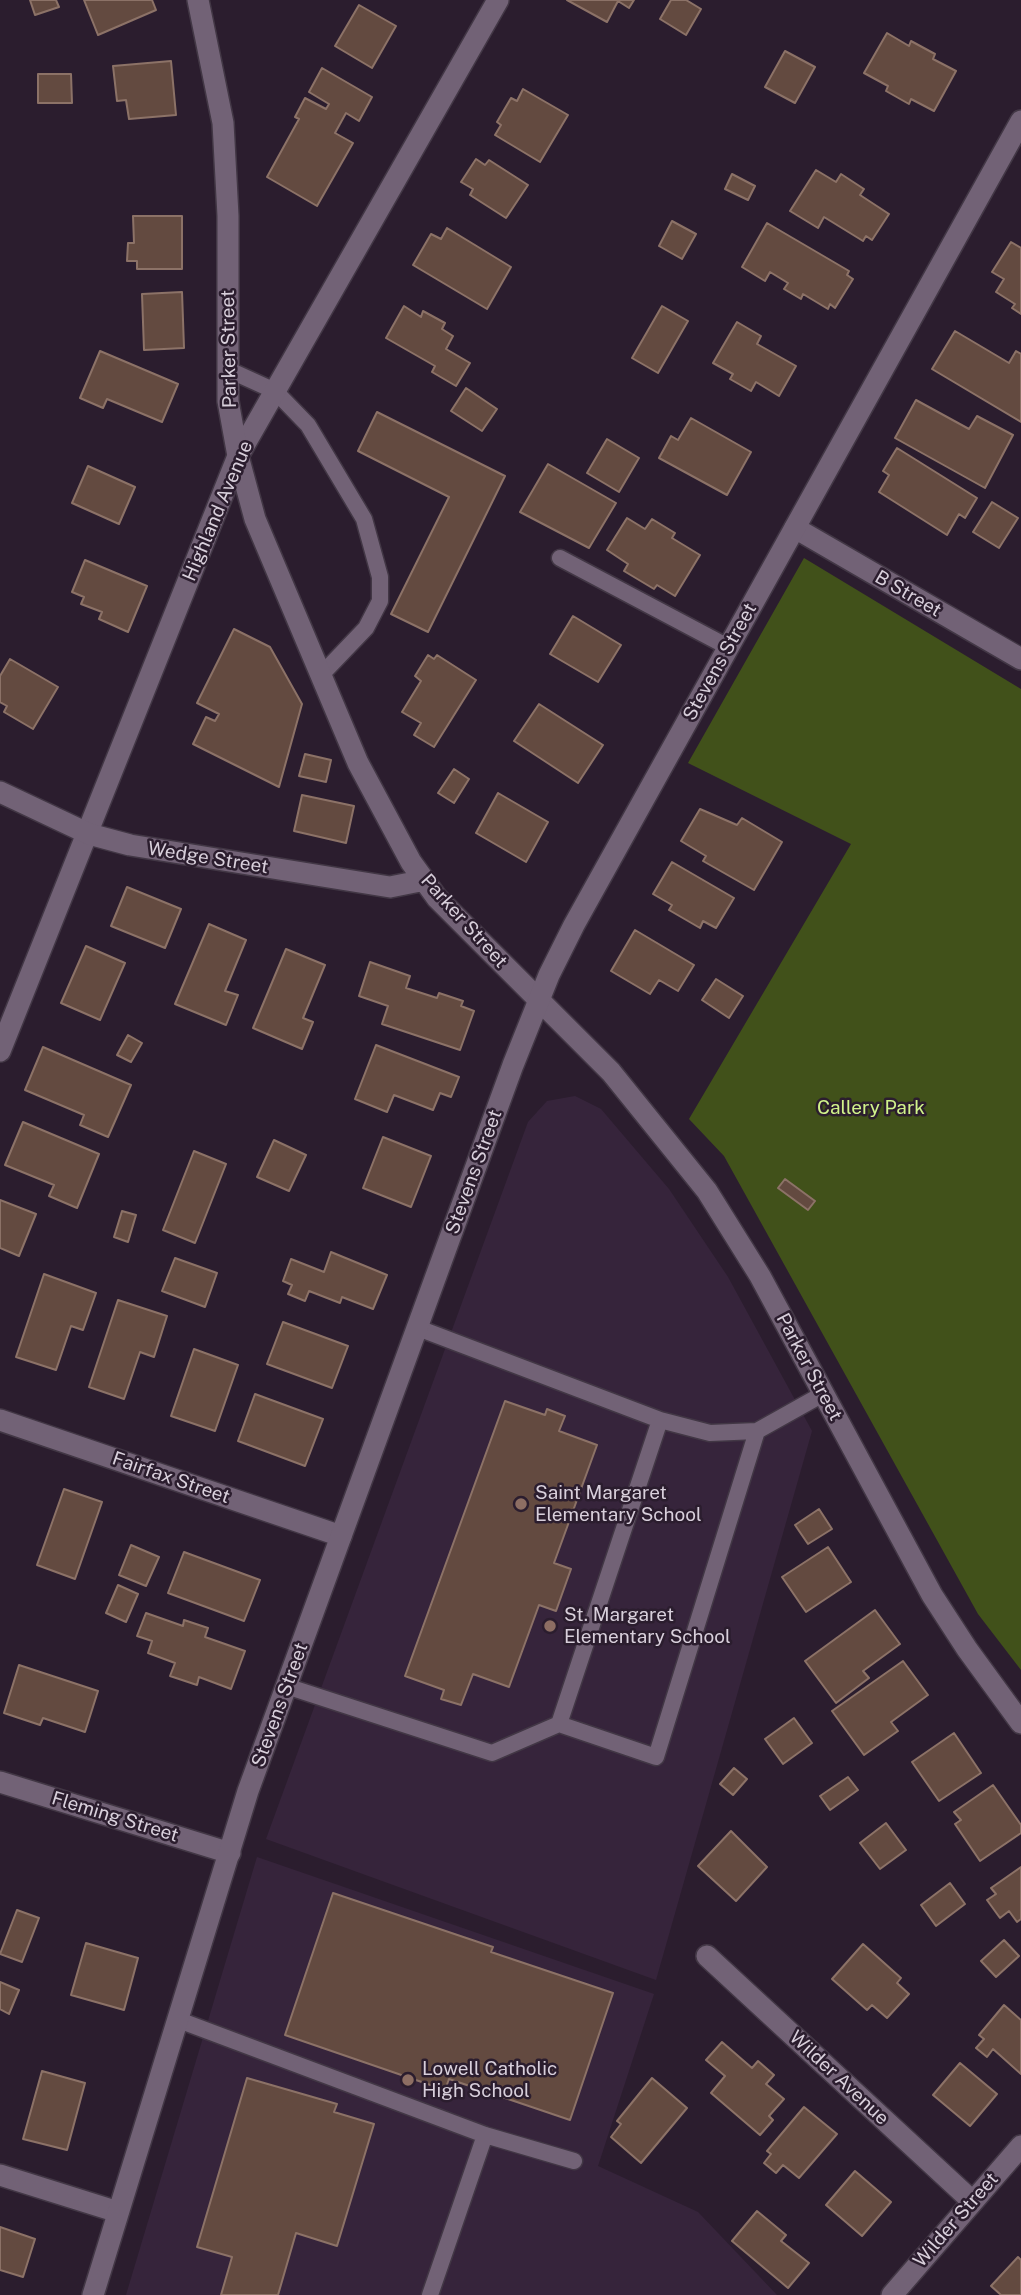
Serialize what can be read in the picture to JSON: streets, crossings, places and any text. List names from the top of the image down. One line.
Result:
{"streets":{"street":["Parker Street","Highland Avenue","B Street","Stevens Street","Wedge Street","Fairfax Street","Fleming Street","Wilder Avenue","Wilder Street"]},"crossings":[["Parker Street","Highland Avenue"],["Parker Street","Stevens Street"],["Parker Street","Wedge Street"],["Highland Avenue","Wedge Street"],["B Street","Stevens Street"],["Stevens Street","Fairfax Street"],["Stevens Street","Fleming Street"],["Wilder Avenue","Wilder Street"]],"parks":["Callery Park"],"places":["Saint Margaret Elementary School","St. Margaret Elementary School","Lowell Catholic High School"]}
